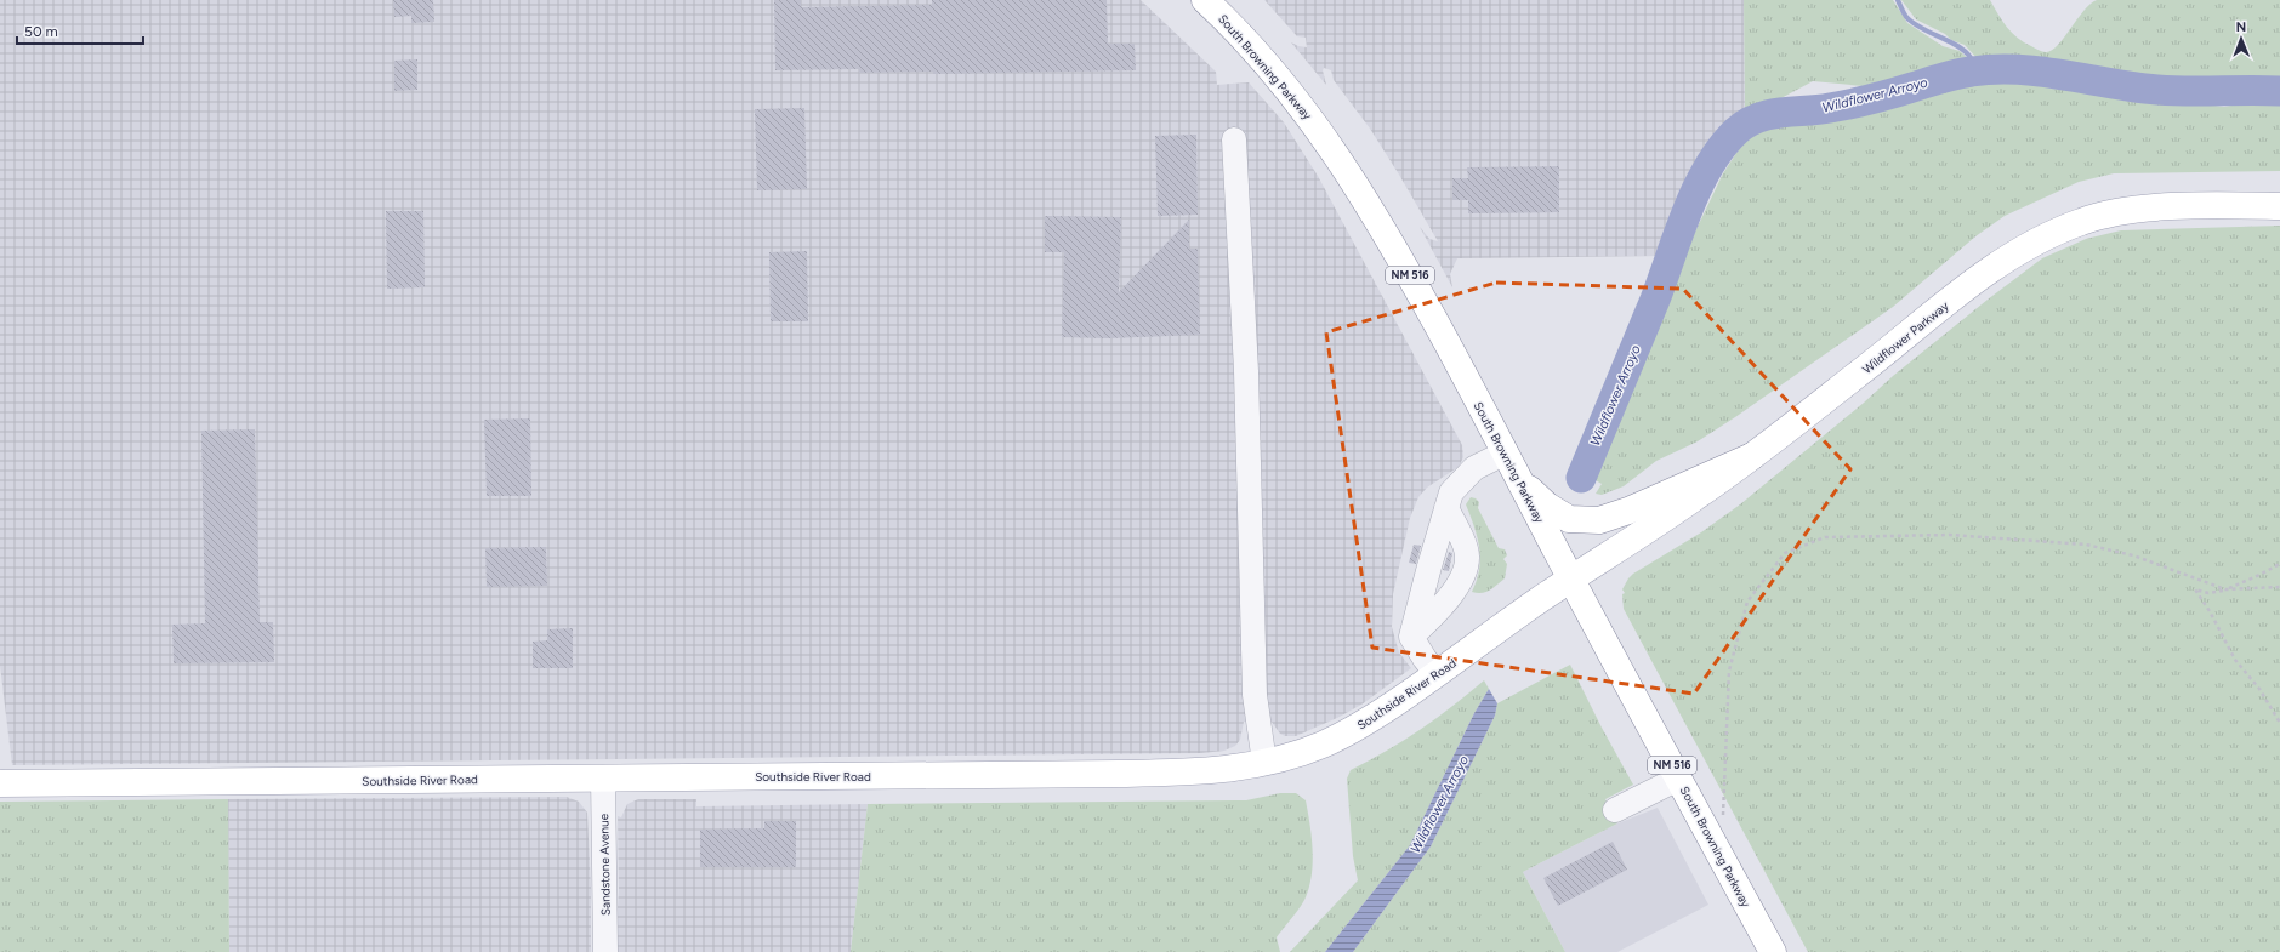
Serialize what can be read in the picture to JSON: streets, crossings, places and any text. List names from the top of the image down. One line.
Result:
{"streets":{"main road":["South Browning Parkway","NM 516","Wildflower Parkway","Southside River Road"],"street":["Sandstone Avenue"]},"crossings":[["South Browning Parkway","Wildflower Parkway"],["South Browning Parkway","Southside River Road"],["Wildflower Parkway","Southside River Road"],["Southside River Road","Sandstone Avenue"]],"water":["Wildflower Arroyo"],"scale_bar":"50 m","north":"top"}
